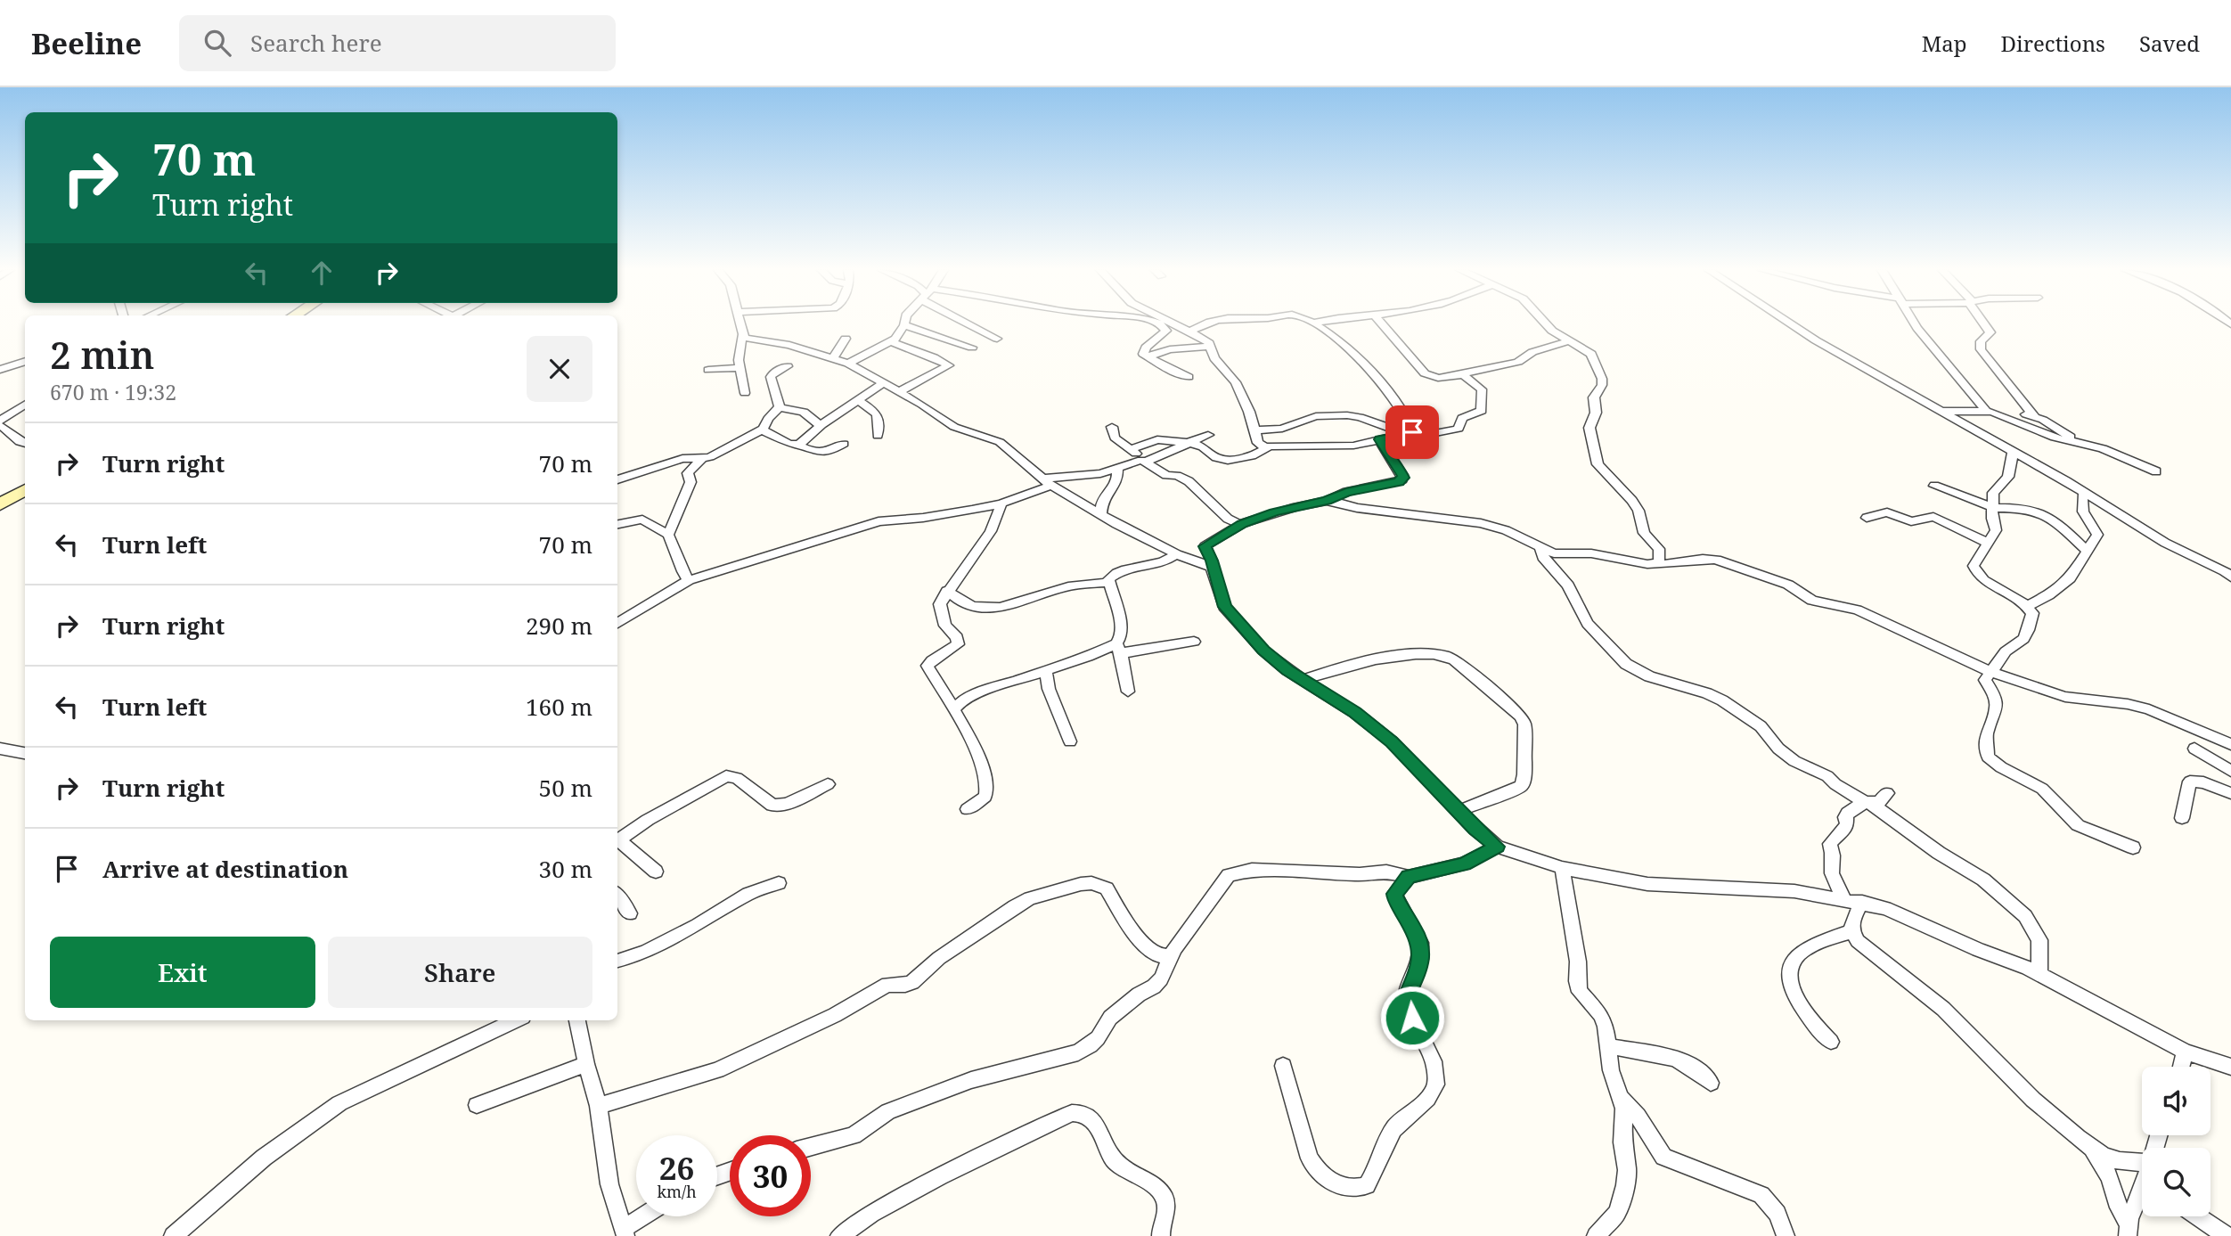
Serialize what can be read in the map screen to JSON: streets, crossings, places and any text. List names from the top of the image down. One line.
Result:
{"page":{"header":"Beeline","search":"Search here","nav":["Map","Directions","Saved"],"turn":["70 m","Turn right"],"heading":["2 min","670 m · 19:32"],"list":[{"name":"Turn right","value":"70 m"},{"name":"Turn left","value":"70 m"},{"name":"Turn right","value":"290 m"},{"name":"Turn left","value":"160 m"},{"name":"Turn right","value":"50 m"},{"name":"Arrive at destination","value":"30 m"}],"buttons":["Exit","Share"],"speed":"26 km/h","limit":"30"}}
